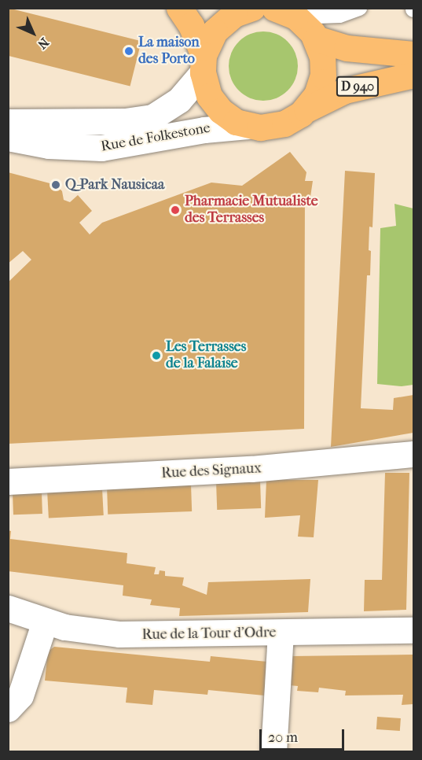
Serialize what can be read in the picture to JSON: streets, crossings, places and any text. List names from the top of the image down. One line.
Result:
{"streets":{"main road":["D 940"],"street":["Rue de Folkestone","Rue des Signaux","Rue de la Tour d'Odre"]},"places":["La maison des Porto","Q-Park Nausicaa","Pharmacie Mutualiste des Terrasses","Les Terrasses de la Falaise"],"scale_bar":"20 m","north":"bottom right"}
